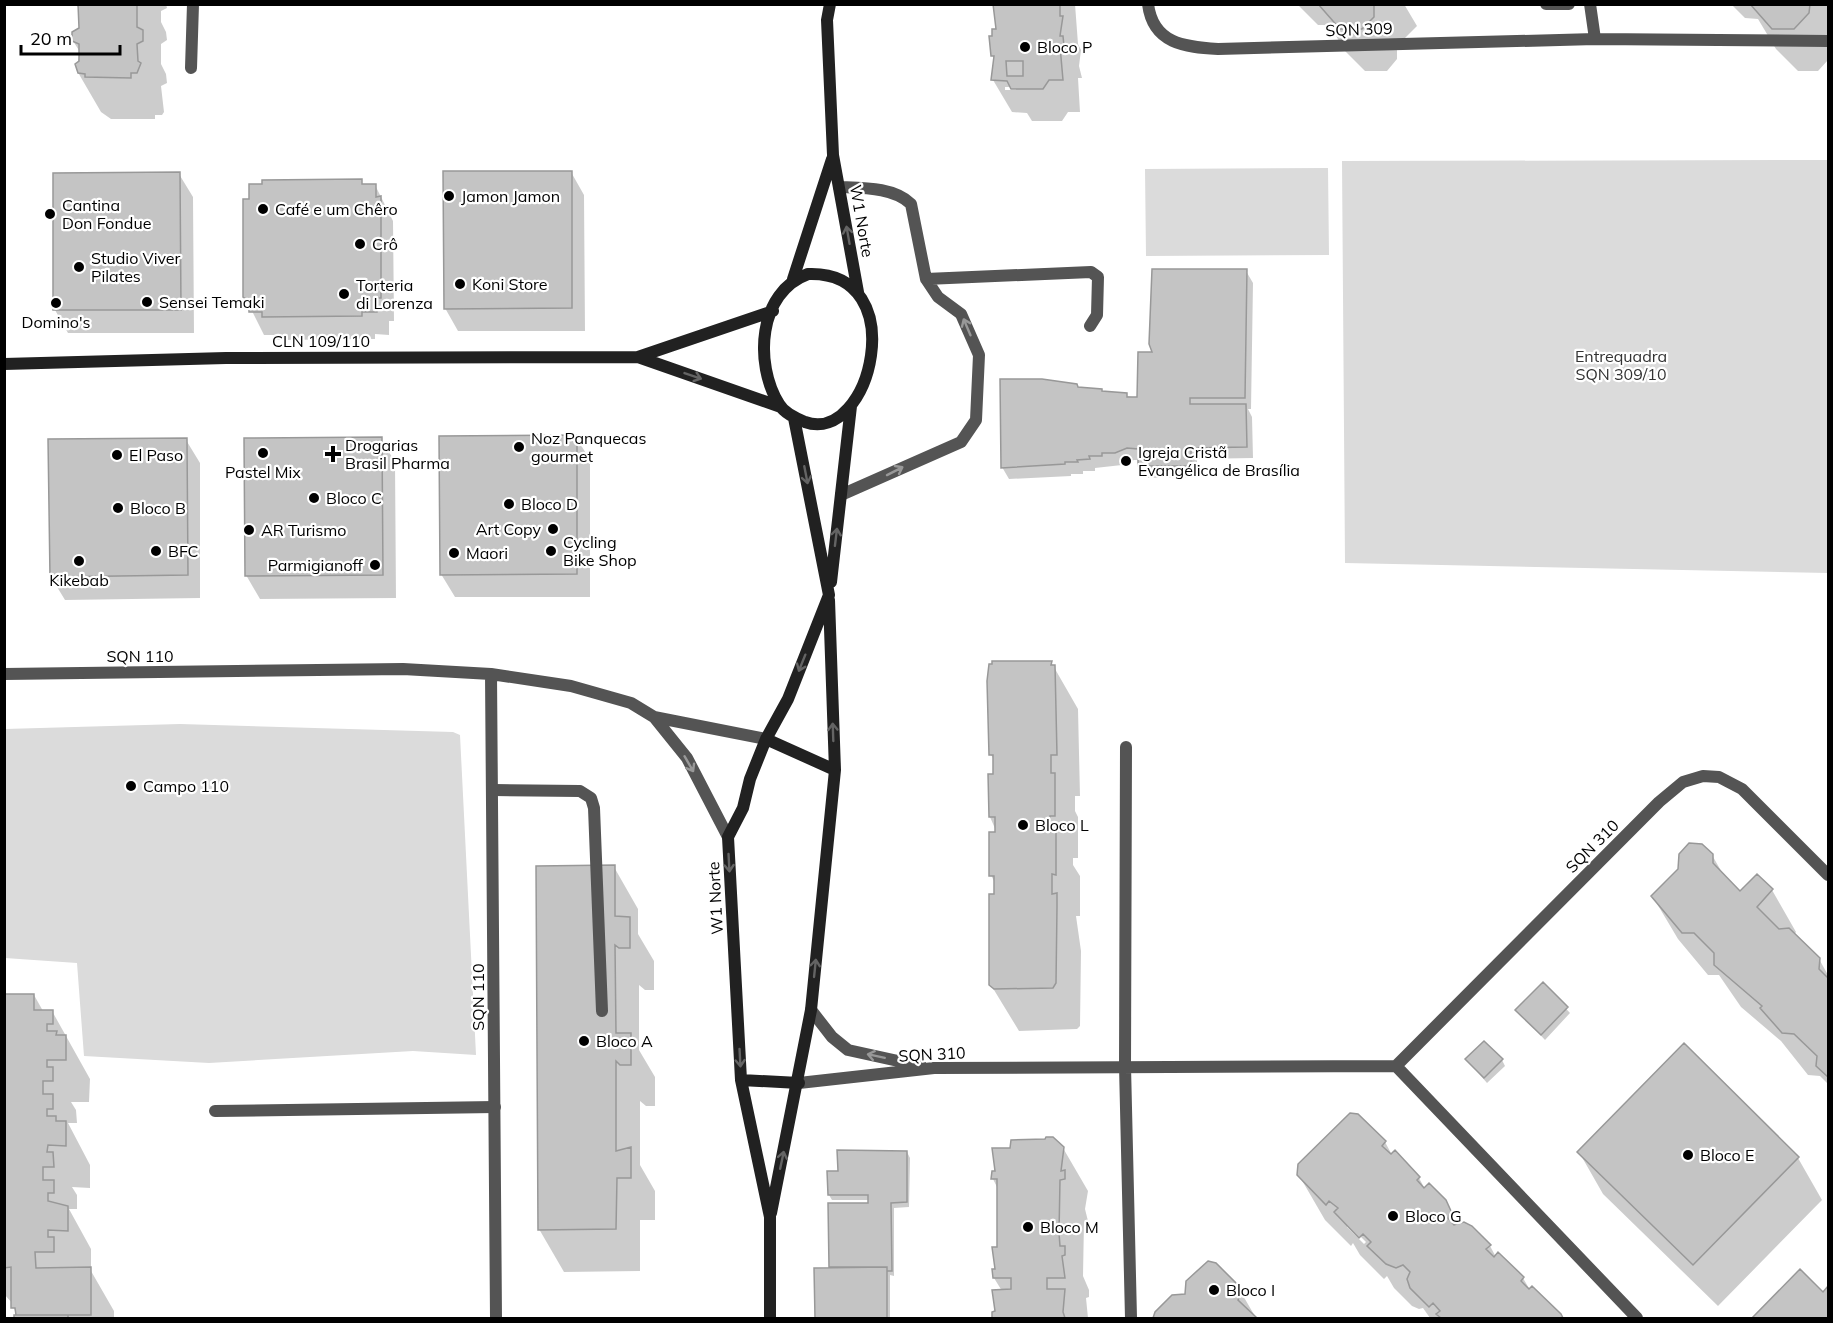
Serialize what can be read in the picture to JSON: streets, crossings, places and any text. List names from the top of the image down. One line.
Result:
{"streets":{"street":["SQN 309","W1 Norte","CLN 109/110","SQN 110","SQN 310"]},"crossings":[["W1 Norte","CLN 109/110"],["W1 Norte","SQN 110"],["W1 Norte","SQN 310"]],"parks":["Entrequadra SQN 309/10"],"places":{"other":["Bloco P","Jamon Jamon","Café e um Chêro","Cantina Don Fondue","Crô","Studio Viver Pilates","Koni Store","Torteria di Lorenza","Sensei Temaki","Domino's","Noz Panquecas gourmet","Pastel Mix","El Paso","Igreja Cristã Evangélica de Brasília","Bloco C","Bloco D","Bloco B","Art Copy","AR Turismo","BFC","Cycling Bike Shop","Maori","Kikebab","Parmigianoff","Campo 110","Bloco L","Bloco A","Bloco E","Bloco G","Bloco M","Bloco I"],"health":["Drogarias Brasil Pharma"]},"scale_bar":"20 m"}
